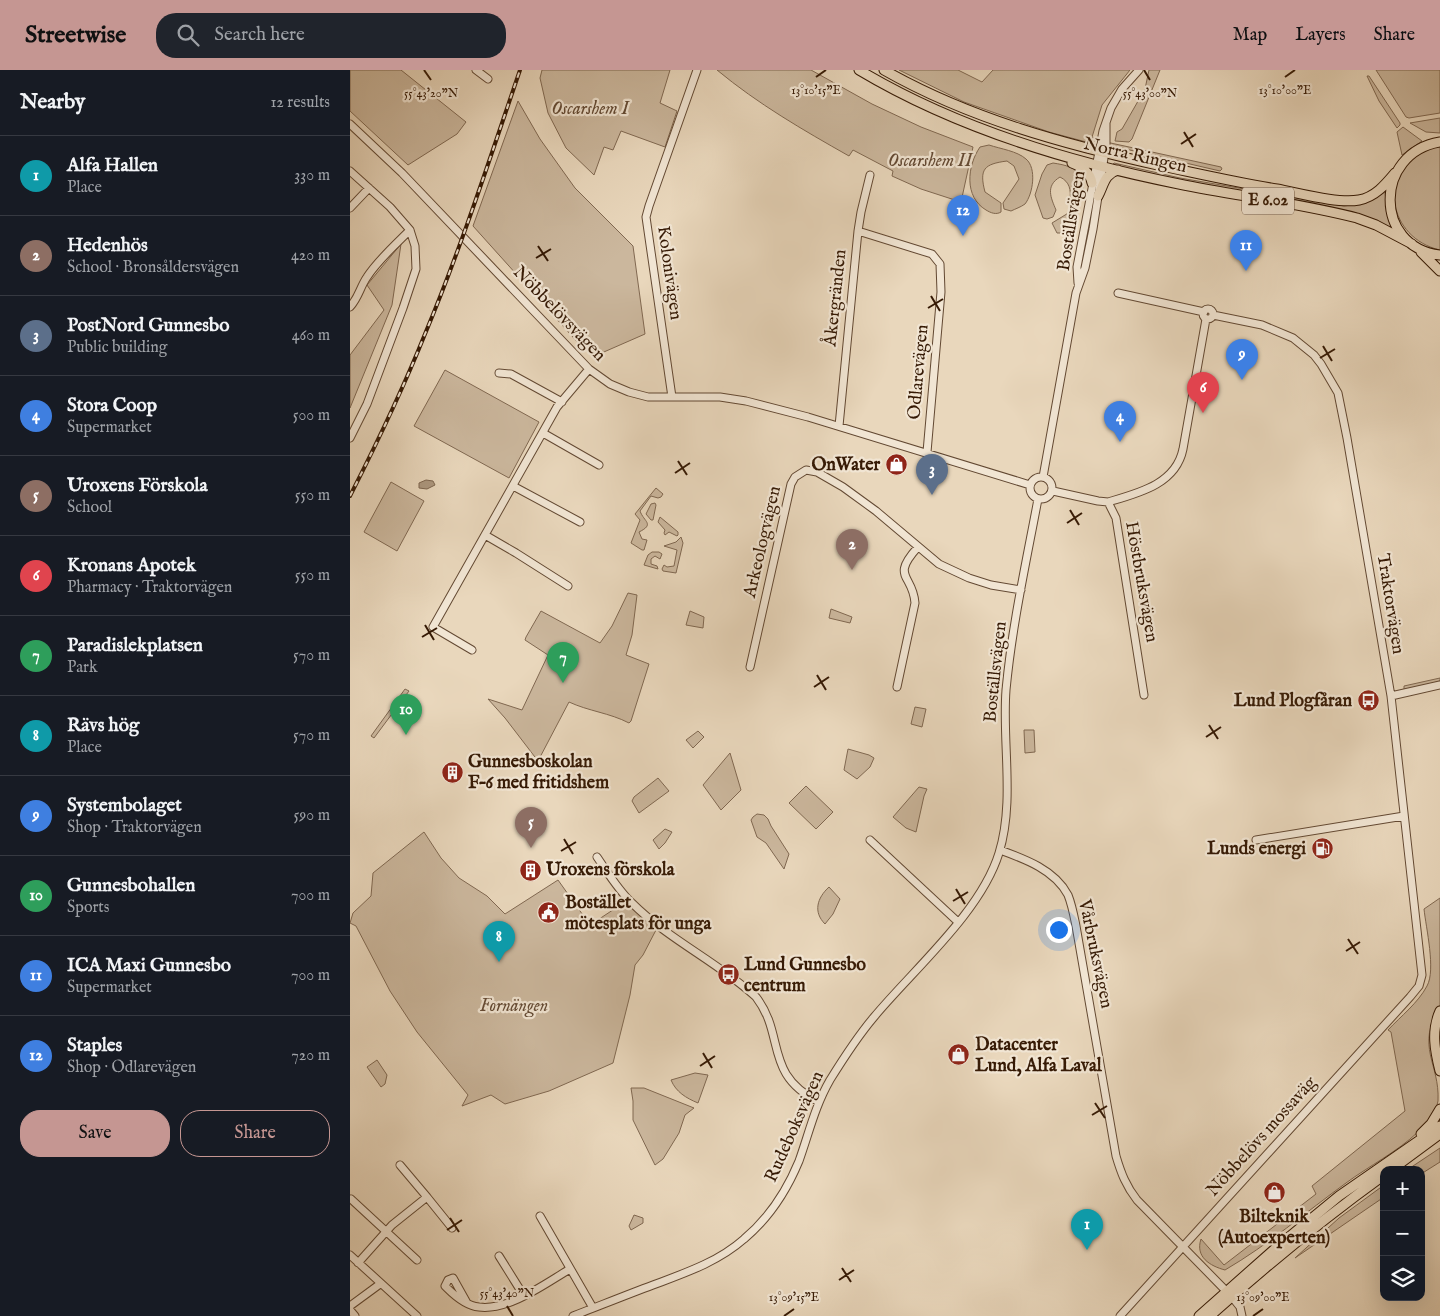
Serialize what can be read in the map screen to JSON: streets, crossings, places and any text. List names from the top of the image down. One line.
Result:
{"streets":{"main road":["Norra Ringen","E 6.02"],"street":["Boställsvägen","Kolonivägen","Åkergränden","Nöbbelövsvägen","Odlarevägen","Arkeologvägen","Höstbruksvägen","Traktorvägen","Vårbruksvägen","Rudeboksvägen","Nöbbelövs mossaväg"]},"crossings":[["Norra Ringen","E 6.02"],["Norra Ringen","Boställsvägen"],["Boställsvägen","Nöbbelövsvägen"],["Boställsvägen","Arkeologvägen"],["Boställsvägen","Höstbruksvägen"],["Boställsvägen","Vårbruksvägen"],["Boställsvägen","Rudeboksvägen"],["Kolonivägen","Nöbbelövsvägen"],["Åkergränden","Nöbbelövsvägen"],["Åkergränden","Odlarevägen"],["Nöbbelövsvägen","Odlarevägen"],["Nöbbelövsvägen","Höstbruksvägen"],["Traktorvägen","Nöbbelövs mossaväg"],["Vårbruksvägen","Rudeboksvägen"],["Vårbruksvägen","Nöbbelövs mossaväg"]],"parks":["Oscarshem I","Oscarshem II","Fornängen"],"places":{"shop":["OnWater","Datacenter Lund, Alfa Laval","Bilteknik (Autoexperten)"],"bus stop":["Lund Plogfåran","Lund Gunnesbo centrum"],"building":["Gunnesboskolan F–6 med fritidshem","Uroxens förskola"],"fuel station":["Lunds energi"],"public building":["Bostället mötesplats för unga"]},"page":{"header":"Streetwise","search":"Search here","nav":["Map","Layers","Share"],"heading":["Nearby","12 results"],"list":[{"mark":"1","name":"Alfa Hallen","note":"Place","value":"330 m"},{"mark":"2","name":"Hedenhös","note":"School · Bronsåldersvägen","value":"420 m"},{"mark":"3","name":"PostNord Gunnesbo","note":"Public building","value":"460 m"},{"mark":"4","name":"Stora Coop","note":"Supermarket","value":"500 m"},{"mark":"5","name":"Uroxens Förskola","note":"School","value":"550 m"},{"mark":"6","name":"Kronans Apotek","note":"Pharmacy · Traktorvägen","value":"550 m"},{"mark":"7","name":"Paradislekplatsen","note":"Park","value":"570 m"},{"mark":"8","name":"Rävs hög","note":"Place","value":"570 m"},{"mark":"9","name":"Systembolaget","note":"Shop · Traktorvägen","value":"590 m"},{"mark":"10","name":"Gunnesbohallen","note":"Sports","value":"700 m"},{"mark":"11","name":"ICA Maxi Gunnesbo","note":"Supermarket","value":"700 m"},{"mark":"12","name":"Staples","note":"Shop · Odlarevägen","value":"720 m"}],"pins":["12","11","9","6","4","3","2","7","10","5","8","1"],"buttons":["Save","Share"],"map_buttons":["+","−"]},"coordinates":["13°10'15\"E","13°10'00\"E","55°43'20\"N","55°43'00\"N","55°43'40\"N","13°09'15\"E","13°09'00\"E"]}
